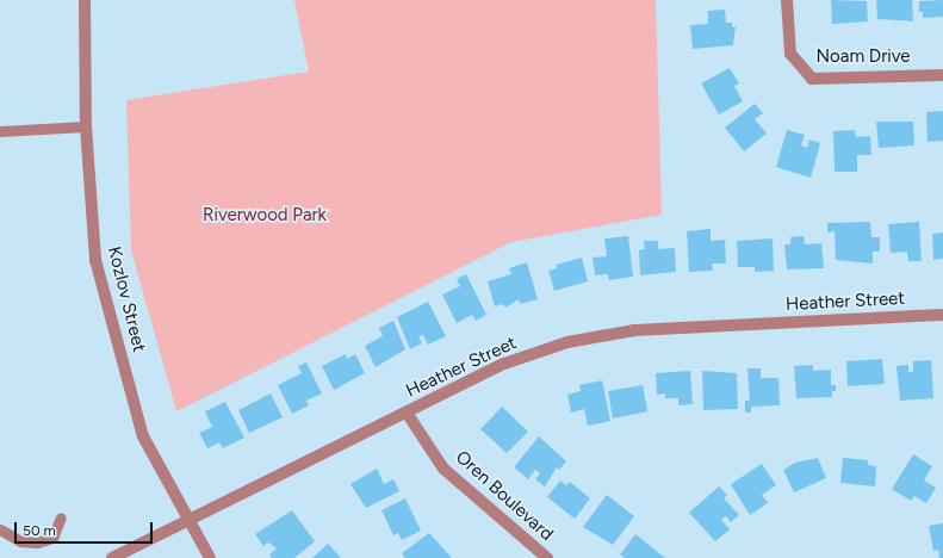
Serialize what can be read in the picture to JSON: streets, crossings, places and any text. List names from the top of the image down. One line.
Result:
{"streets":{"street":["Noam Drive","Kozlov Street","Heather Street","Oren Boulevard"]},"crossings":[["Kozlov Street","Heather Street"],["Heather Street","Oren Boulevard"]],"parks":["Riverwood Park"],"scale_bar":"50 m"}
